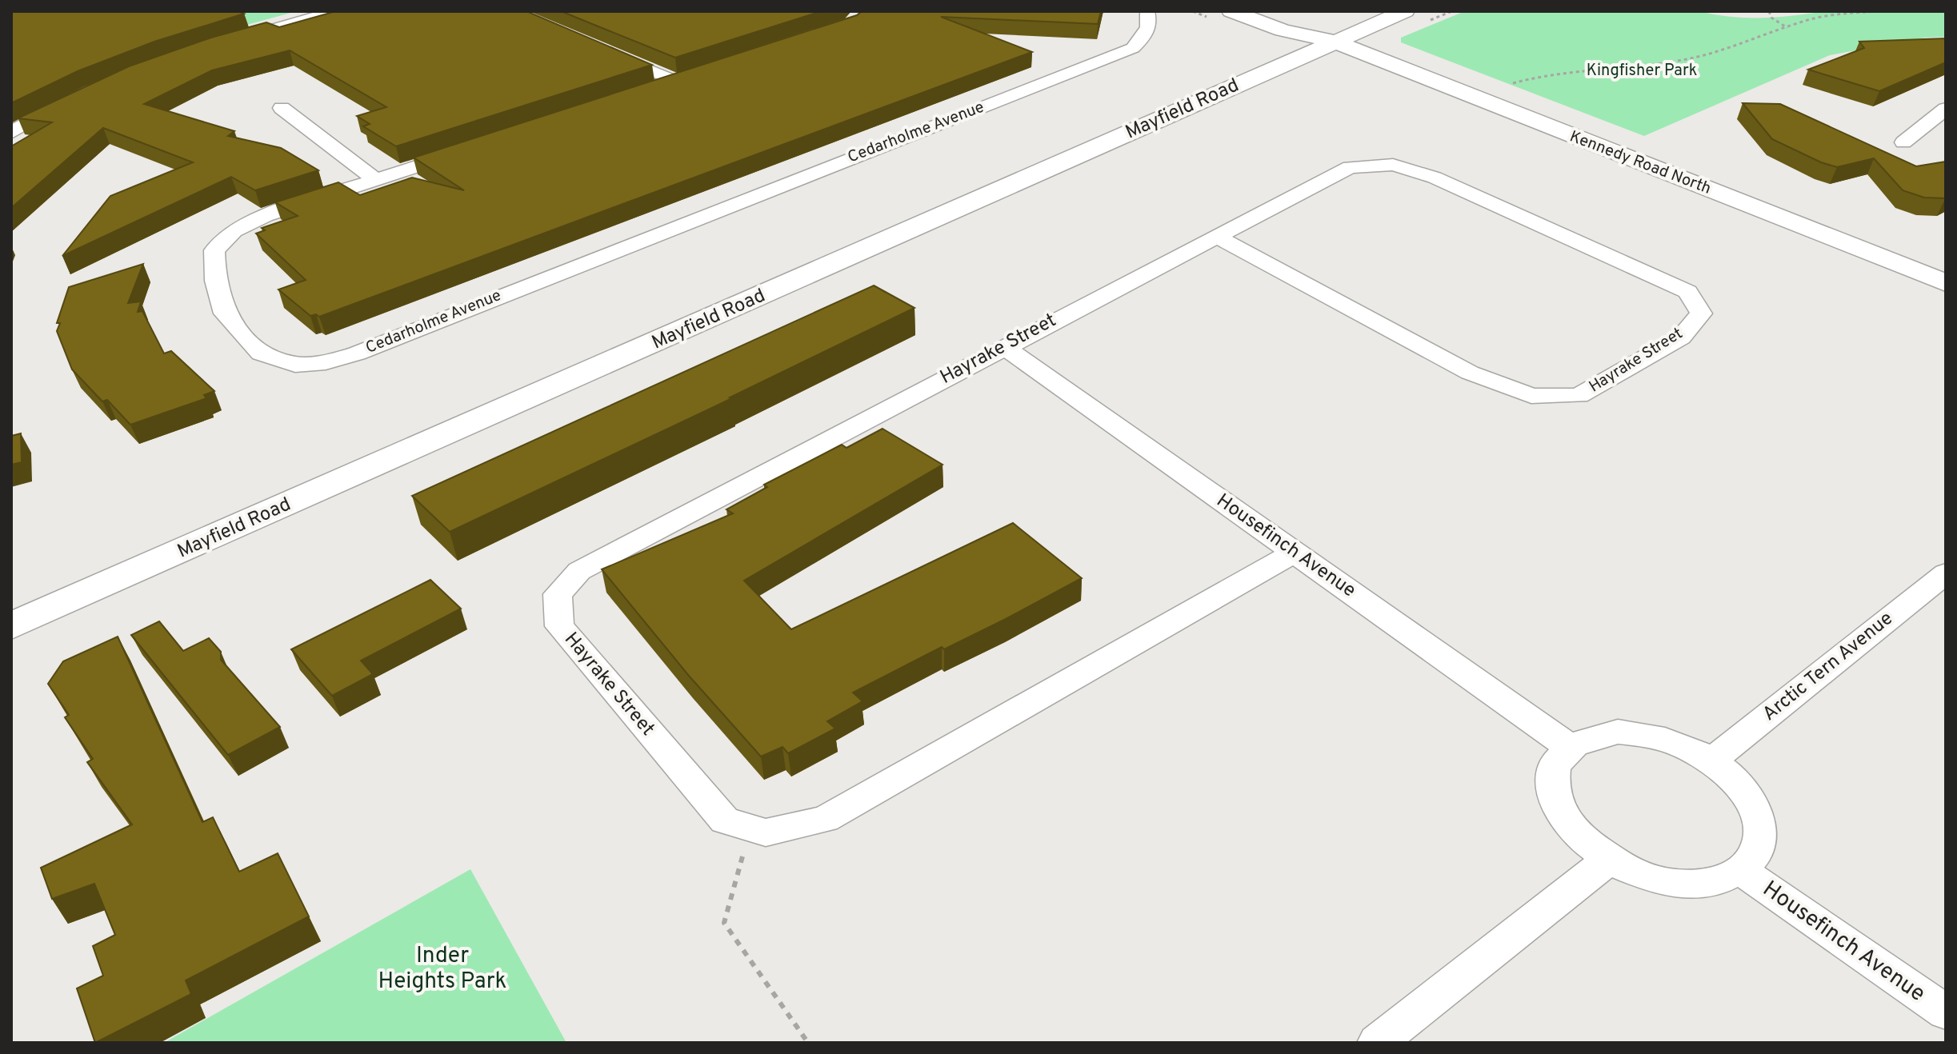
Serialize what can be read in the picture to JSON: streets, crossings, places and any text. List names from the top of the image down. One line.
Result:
{"streets":{"main road":["Mayfield Road","Kennedy Road North"],"street":["Cedarholme Avenue","Hayrake Street","Housefinch Avenue","Arctic Tern Avenue"]},"crossings":[["Mayfield Road","Kennedy Road North"],["Hayrake Street","Housefinch Avenue"],["Housefinch Avenue","Arctic Tern Avenue"]],"parks":["Kingfisher Park","Inder Heights Park"]}
